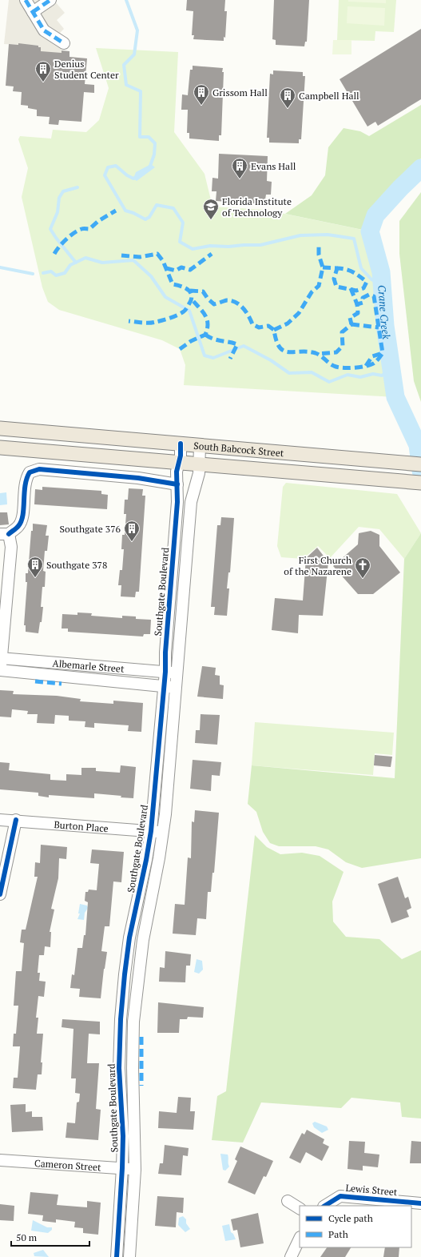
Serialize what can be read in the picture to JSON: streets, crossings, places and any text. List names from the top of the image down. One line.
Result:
{"streets":{"main road":["South Babcock Street"],"street":["Southgate Boulevard","Albemarle Street","Burton Place","Cameron Street","Lewis Street"]},"crossings":[["South Babcock Street","Southgate Boulevard"],["Southgate Boulevard","Albemarle Street"],["Southgate Boulevard","Burton Place"],["Southgate Boulevard","Cameron Street"]],"water":["Crane Creek"],"places":{"building":["Denius Student Center","Grissom Hall","Campbell Hall","Evans Hall","Southgate 376","Southgate 378"],"school or university":["Florida Institute of Technology"],"church":["First Church of the Nazarene"]},"legend":["Cycle path","Path"],"scale_bar":"50 m"}
